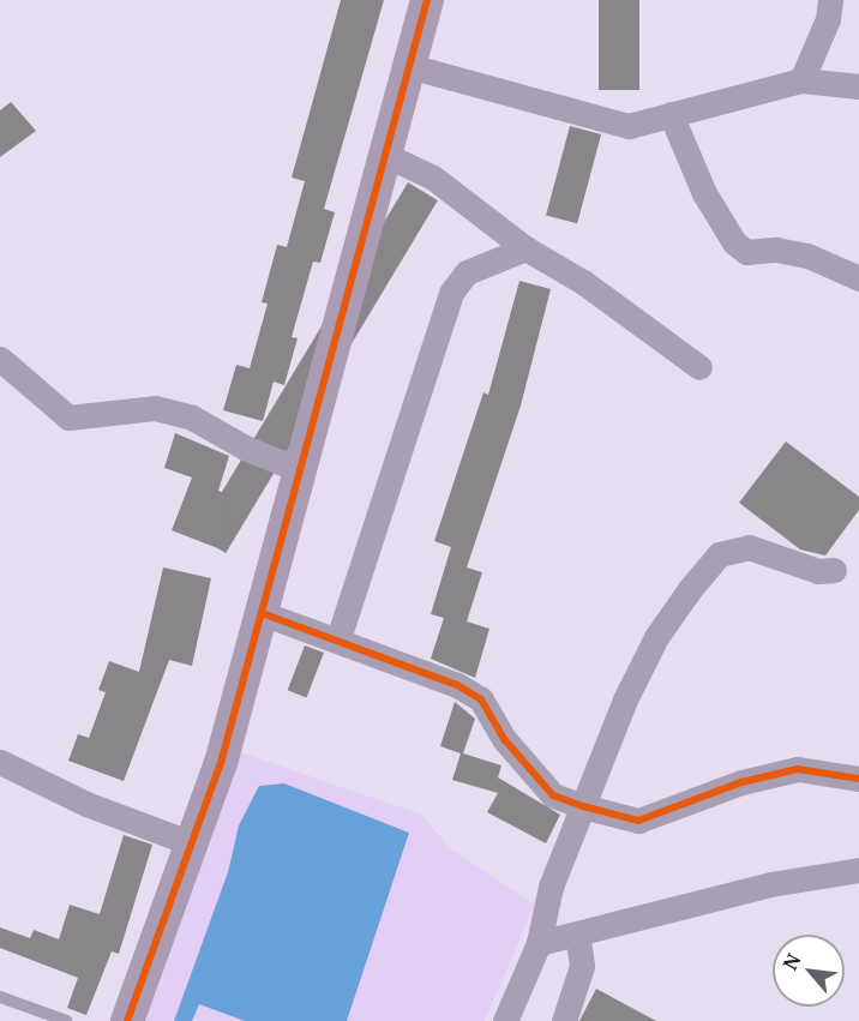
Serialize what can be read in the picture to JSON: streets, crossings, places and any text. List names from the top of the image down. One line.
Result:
{"north":"top left"}
